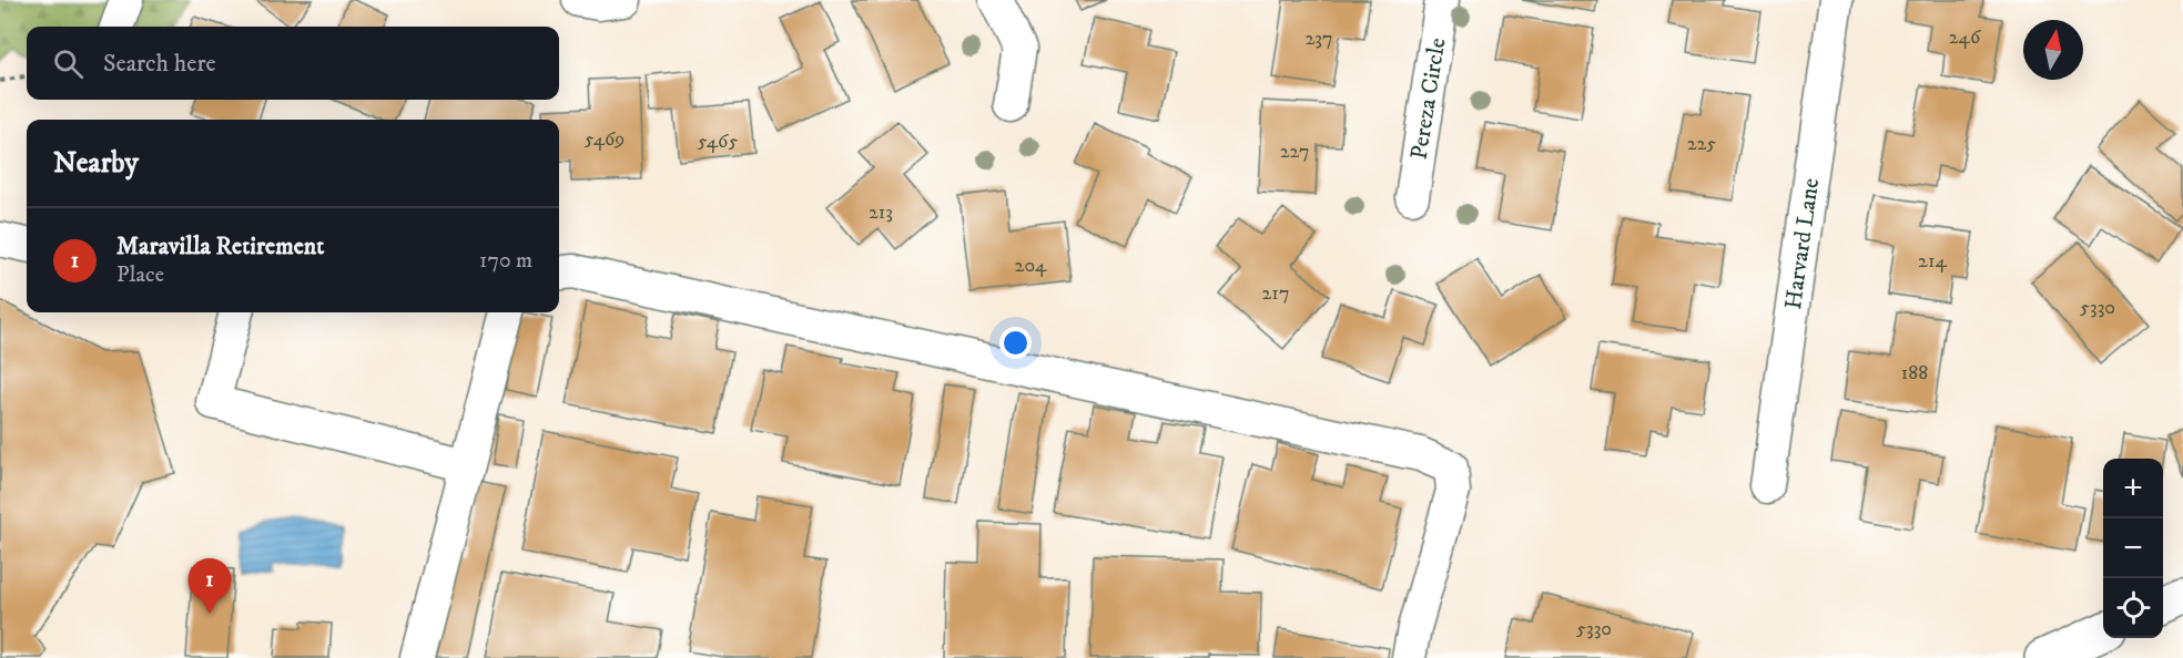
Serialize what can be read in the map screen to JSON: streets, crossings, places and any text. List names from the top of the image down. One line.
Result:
{"streets":{"street":["Pereza Circle","Harvard Lane"]},"house_numbers":["246","237","5469","5465","225","227","213","214","204","217","5330","188","5330"],"north":"top","page":{"search":"Search here","heading":"Nearby","list":[{"mark":"1","name":"Maravilla Retirement","note":"Place","value":"170 m"}],"map_buttons":["+","−"],"pins":"1"}}
